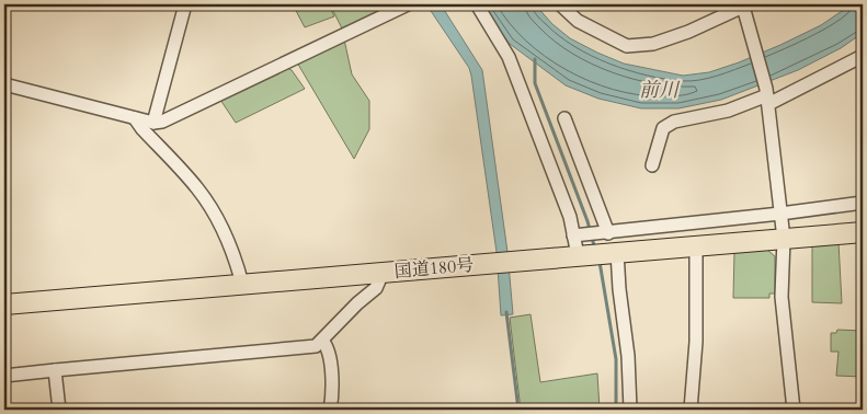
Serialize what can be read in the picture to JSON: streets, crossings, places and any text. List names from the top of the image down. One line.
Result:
{"streets":{"highway":["国道180号"]},"water":["前川"]}
